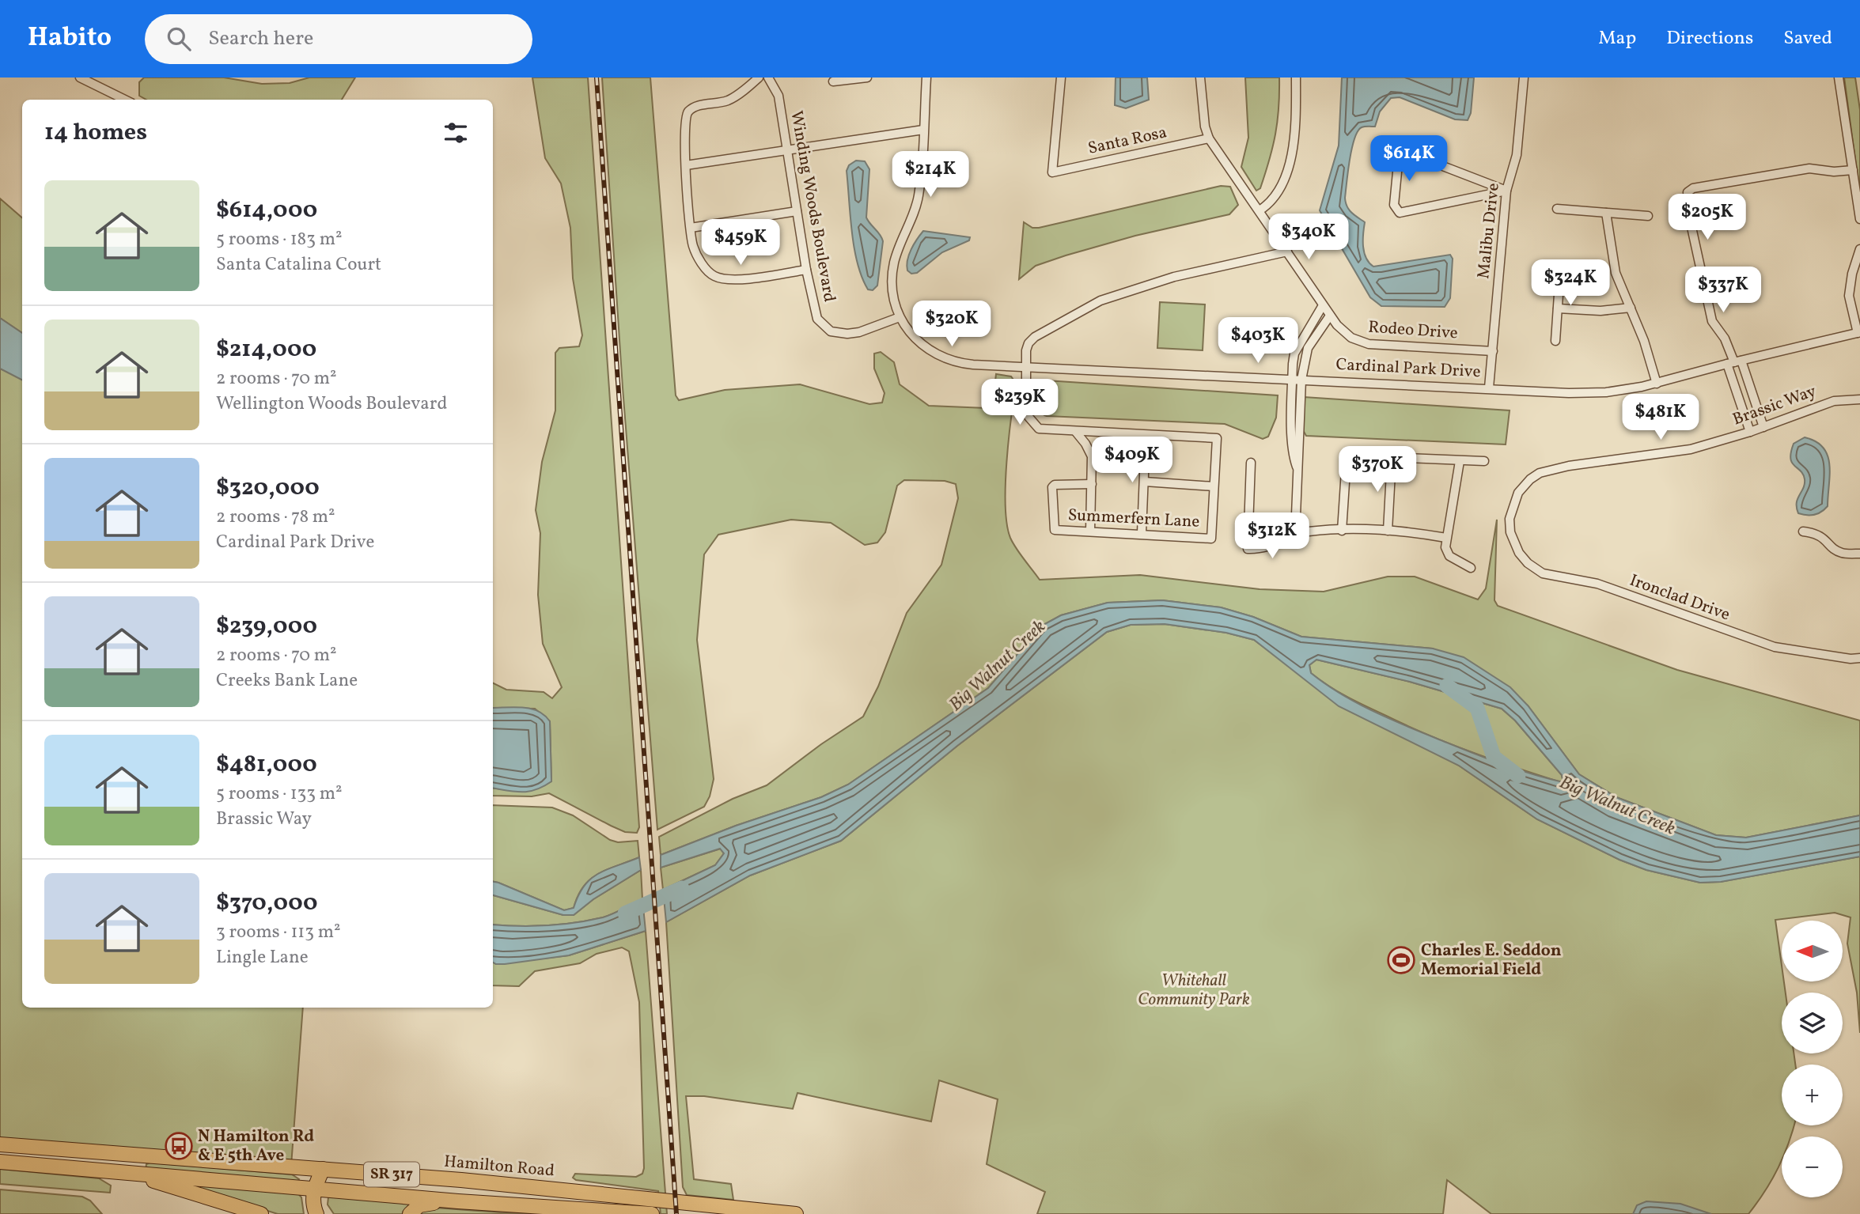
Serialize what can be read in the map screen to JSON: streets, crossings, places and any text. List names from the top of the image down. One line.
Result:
{"streets":{"main road":["Hamilton Road","SR 317"],"street":["Santa Rosa","Winding Woods Boulevard","Malibu Drive","Rodeo Drive","Cardinal Park Drive","Brassic Way","Summerfern Lane","Ironclad Drive"]},"crossings":[["Santa Rosa","Rodeo Drive"],["Winding Woods Boulevard","Cardinal Park Drive"],["Malibu Drive","Rodeo Drive"],["Malibu Drive","Cardinal Park Drive"],["Brassic Way","Ironclad Drive"]],"water":["Big Walnut Creek"],"parks":["Whitehall Community Park"],"places":{"sports":["Charles E. Seddon Memorial Field"],"bus stop":["N Hamilton Rd & E 5th Ave"]},"north":"left","page":{"header":"Habito","search":"Search here","nav":["Map","Directions","Saved"],"heading":"14 homes","price":["$614K","$214K","$205K","$340K","$459K","$324K","$337K","$320K","$403K","$239K","$481K","$409K","$370K","$312K"],"list":[{"name":"$614,000","note":"5 rooms · 183 m² · Santa Catalina Court"},{"name":"$214,000","note":"2 rooms · 70 m² · Wellington Woods Boulevard"},{"name":"$320,000","note":"2 rooms · 78 m² · Cardinal Park Drive"},{"name":"$239,000","note":"2 rooms · 70 m² · Creeks Bank Lane"},{"name":"$481,000","note":"5 rooms · 133 m² · Brassic Way"},{"name":"$370,000","note":"3 rooms · 113 m² · Lingle Lane"}],"map_buttons":["+","−"]}}
